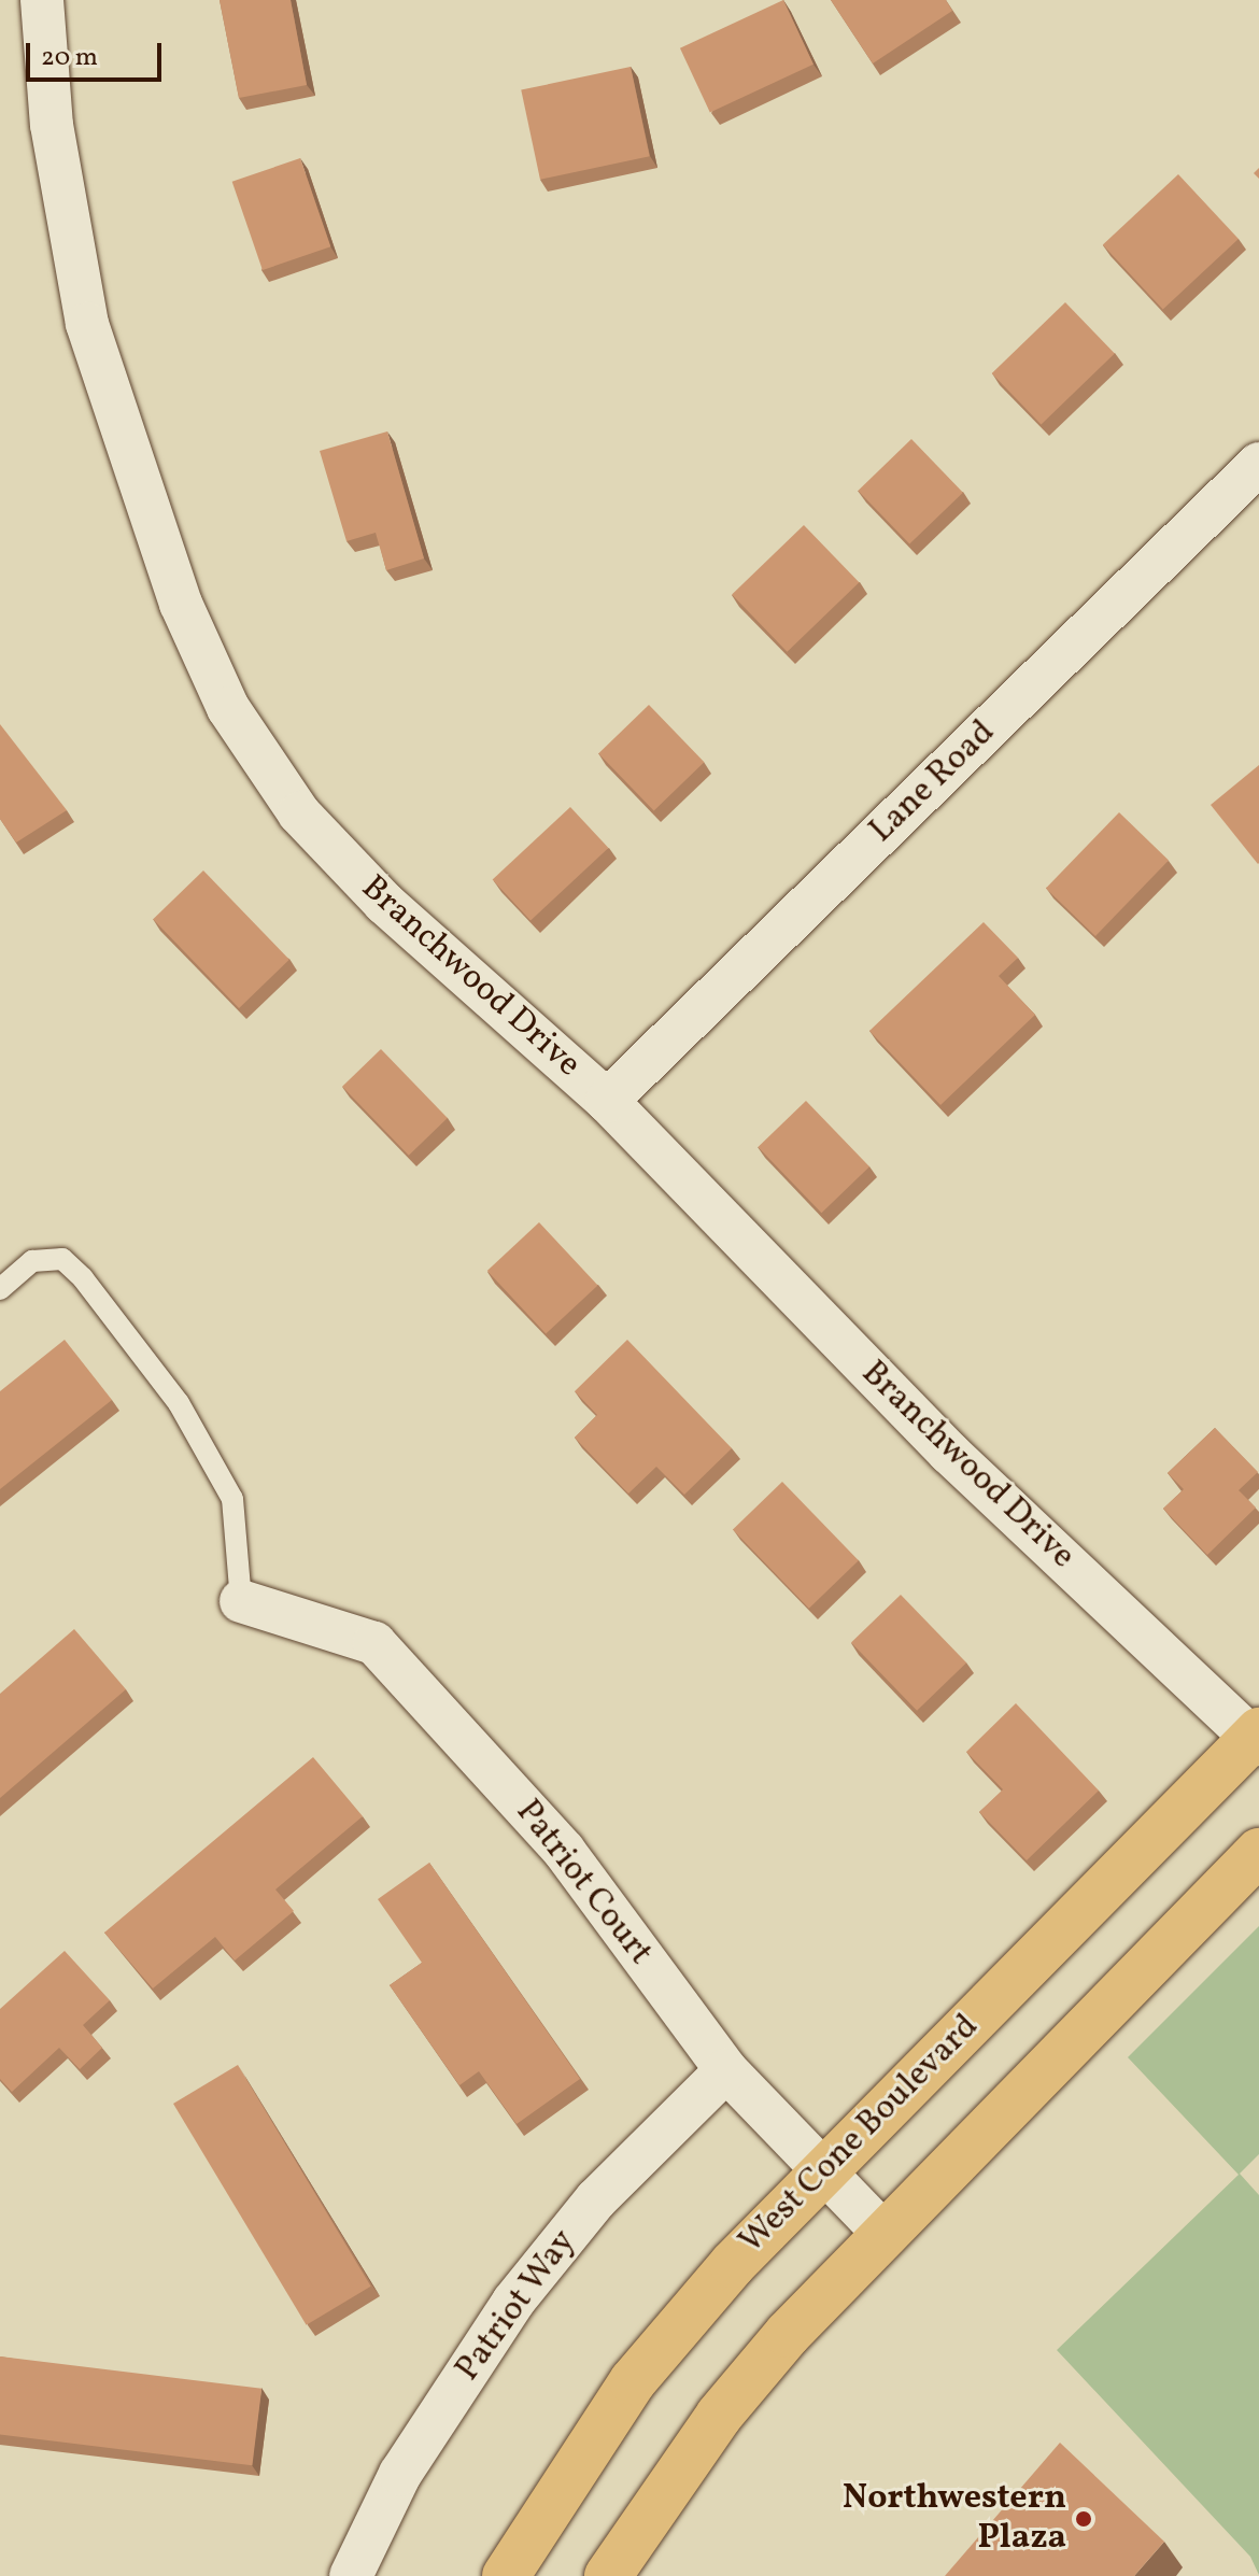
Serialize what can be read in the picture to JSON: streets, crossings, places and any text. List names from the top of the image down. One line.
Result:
{"streets":{"main road":["West Cone Boulevard"],"street":["Lane Road","Branchwood Drive","Patriot Court","Patriot Way"]},"crossings":[["Lane Road","Branchwood Drive"],["Branchwood Drive","West Cone Boulevard"],["Patriot Court","West Cone Boulevard"],["Patriot Court","Patriot Way"]],"places":["Northwestern Plaza"],"scale_bar":"20 m"}
